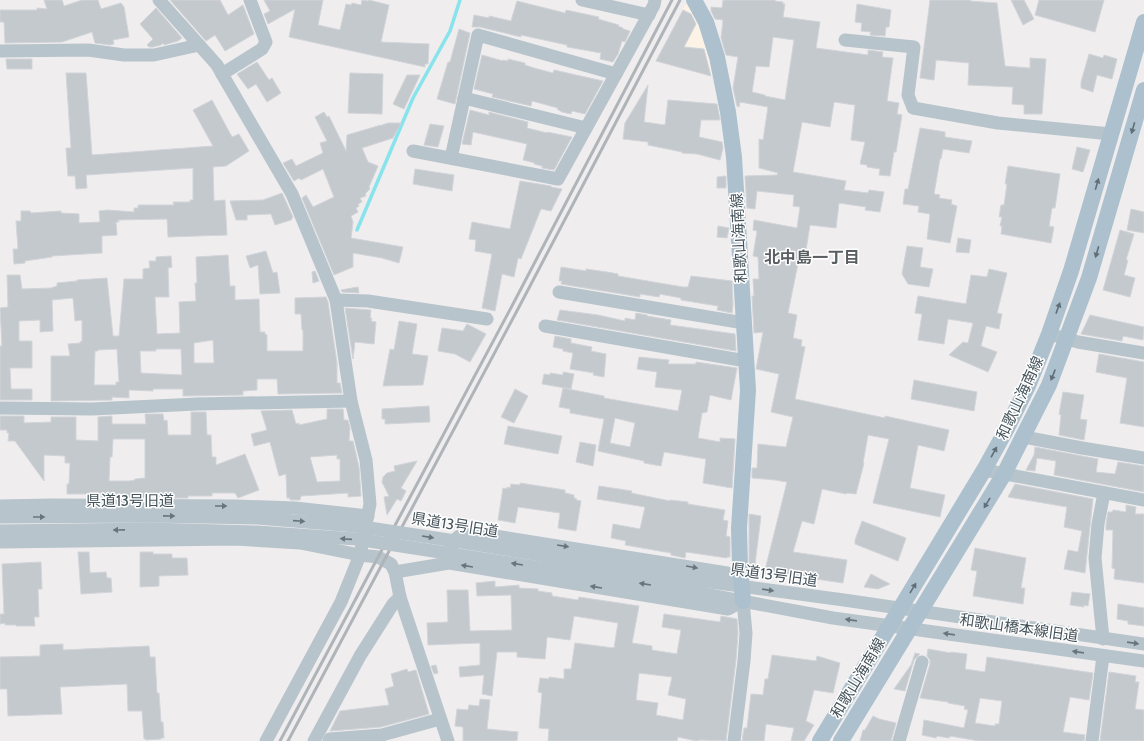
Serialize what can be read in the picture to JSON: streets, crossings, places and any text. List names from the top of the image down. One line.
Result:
{"streets":{"main road":["和歌山海南線"],"street":["県道13号旧道","和歌山橋本線旧道"]},"crossings":[["和歌山海南線","県道13号旧道"],["和歌山海南線","和歌山橋本線旧道"],["県道13号旧道","和歌山橋本線旧道"]],"districts":["北中島一丁目"]}
